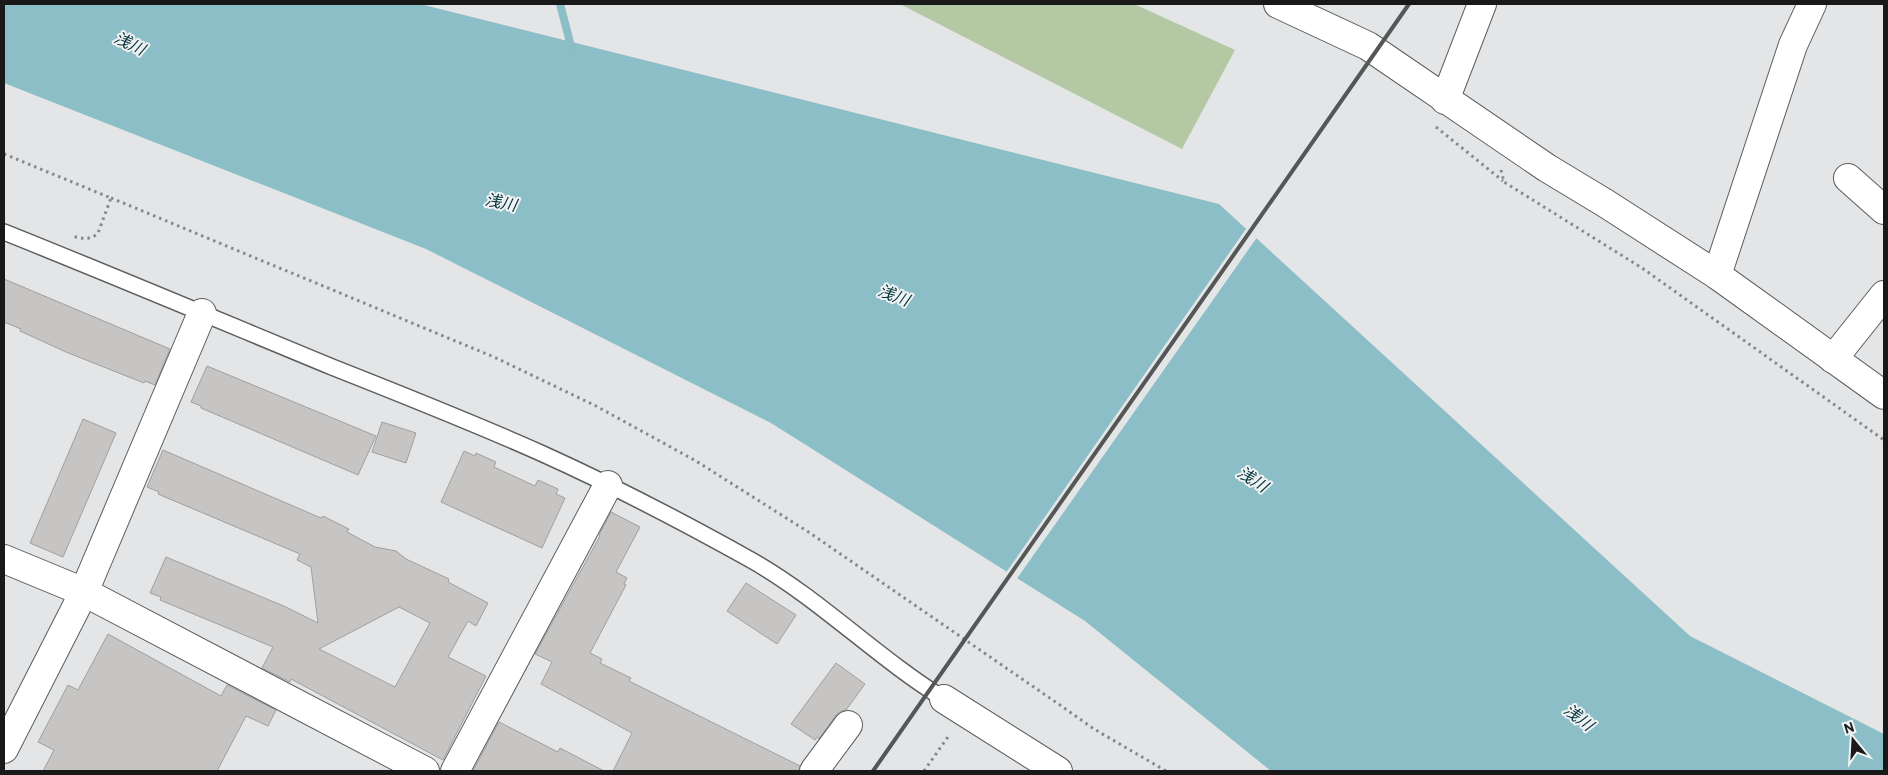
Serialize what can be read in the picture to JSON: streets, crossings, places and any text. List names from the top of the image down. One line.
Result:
{"water":["浅川"],"north":"top"}
